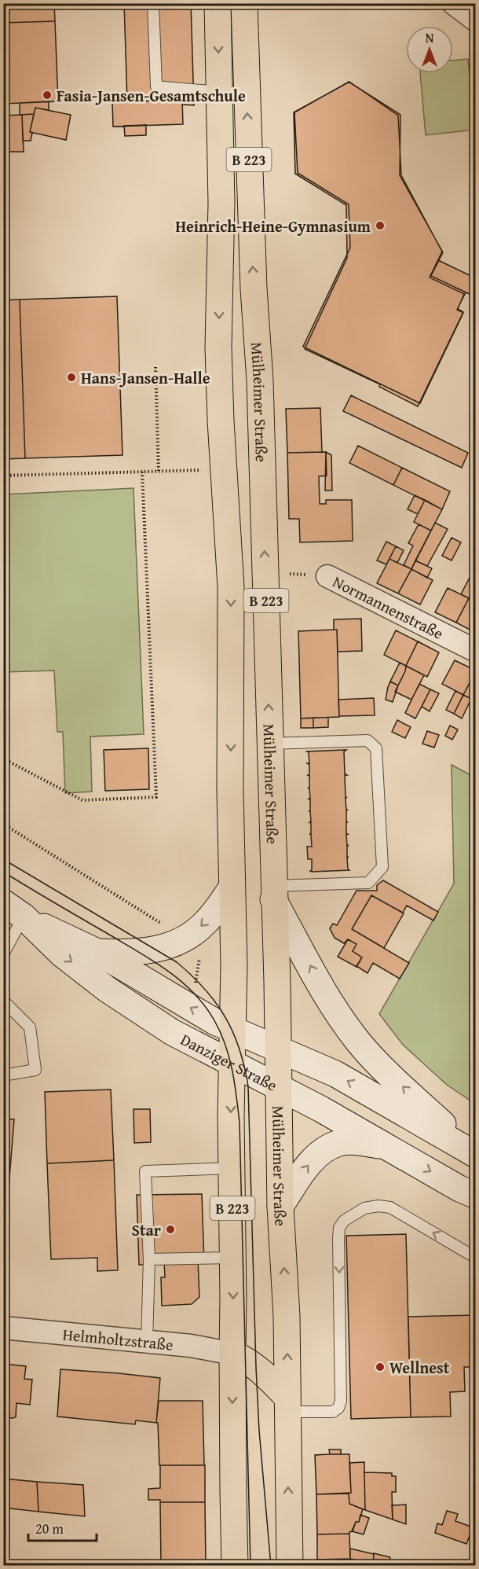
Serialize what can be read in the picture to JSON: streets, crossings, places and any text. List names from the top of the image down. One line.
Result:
{"streets":{"main road":["B 223","Mülheimer Straße","Danziger Straße"],"street":["Normannenstraße","Helmholtzstraße"]},"crossings":[["B 223","Danziger Straße"],["B 223","Helmholtzstraße"],["Mülheimer Straße","Danziger Straße"]],"places":["Fasia-Jansen-Gesamtschule","Heinrich-Heine-Gymnasium","Hans-Jansen-Halle","Star","Wellnest"],"scale_bar":"20 m","north":"top"}
